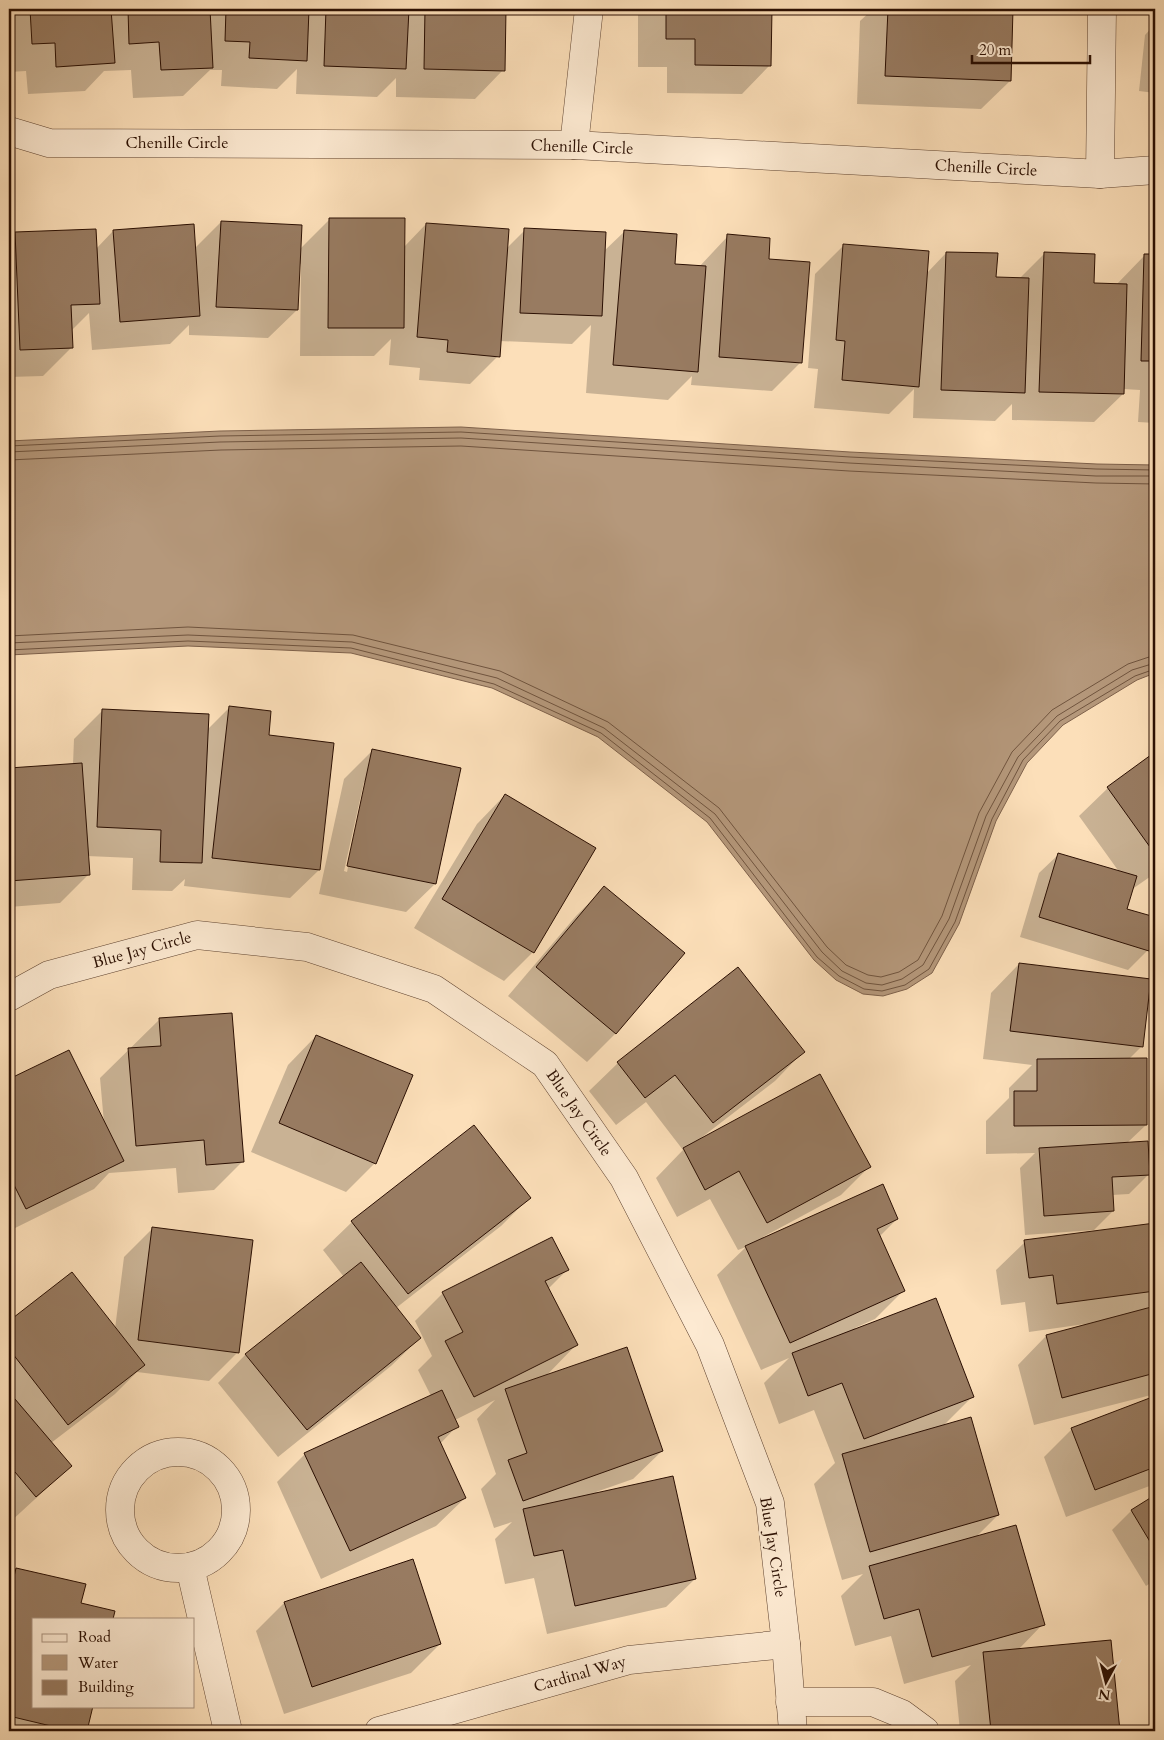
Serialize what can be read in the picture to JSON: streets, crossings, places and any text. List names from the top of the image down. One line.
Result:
{"streets":{"street":["Chenille Circle","Blue Jay Circle","Cardinal Way"]},"crossings":[["Blue Jay Circle","Cardinal Way"]],"legend":["Road","Water","Building"],"scale_bar":"20 m","north":"bottom"}
